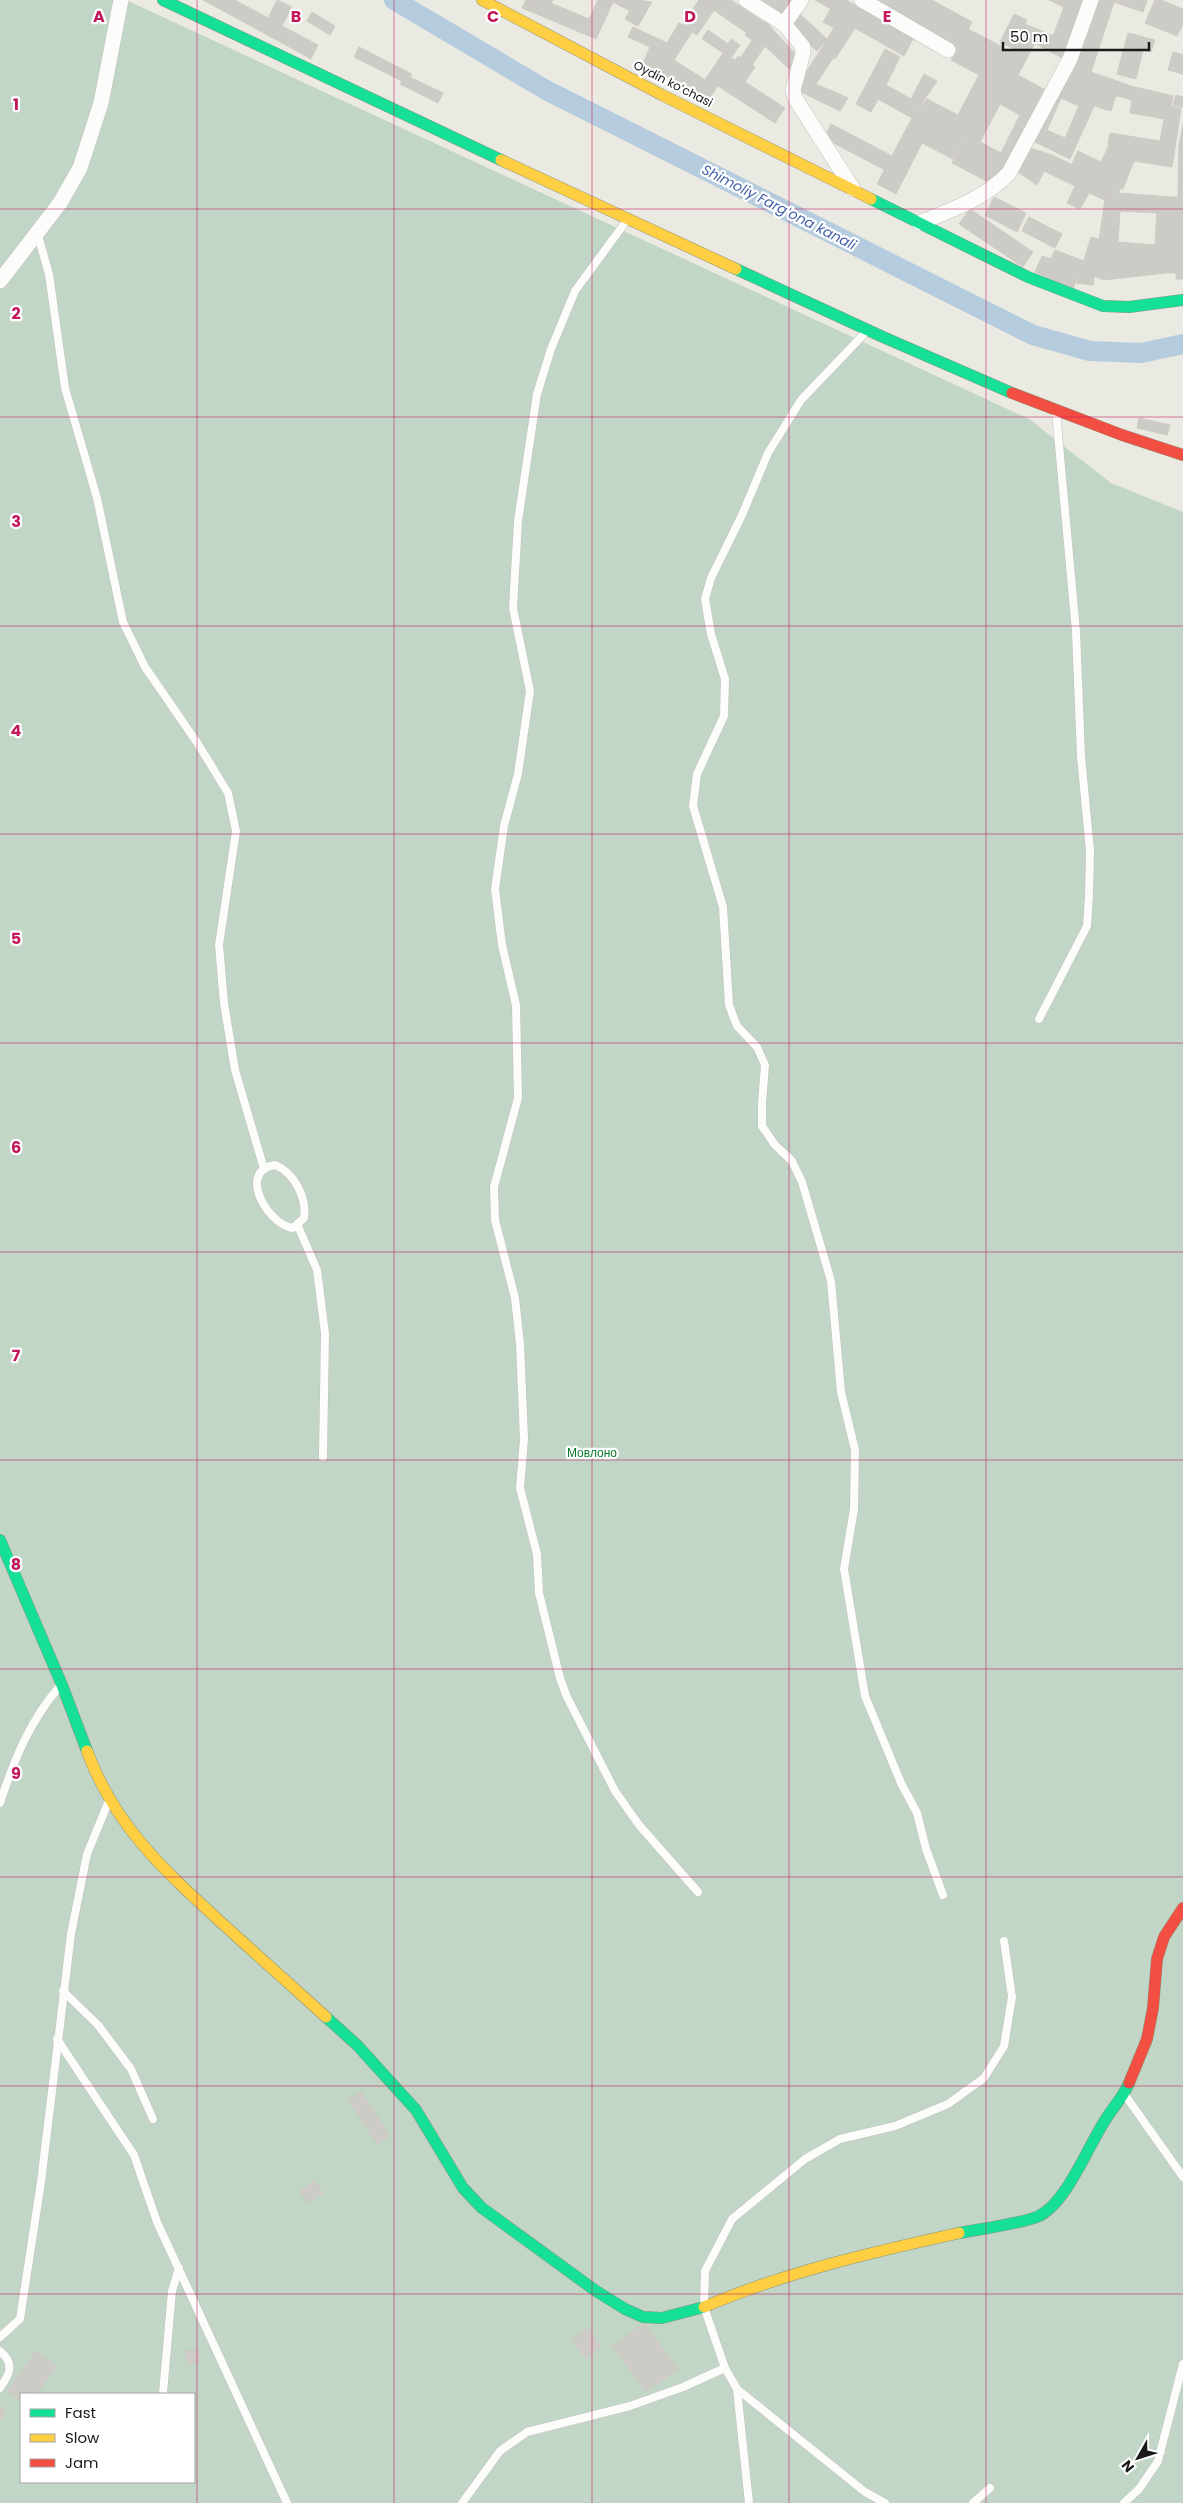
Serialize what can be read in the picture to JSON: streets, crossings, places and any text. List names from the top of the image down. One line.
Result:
{"streets":{"street":["Oydin koʻchasi"]},"water":["Shimoliy Fargʻona kanali"],"parks":["Мовлоно"],"legend":["Fast","Slow","Jam"],"scale_bar":"50 m","north":"bottom left","grid":{"columns":["A","B","C","D","E"],"rows":["1","2","3","4","5","6","7","8","9"]}}
